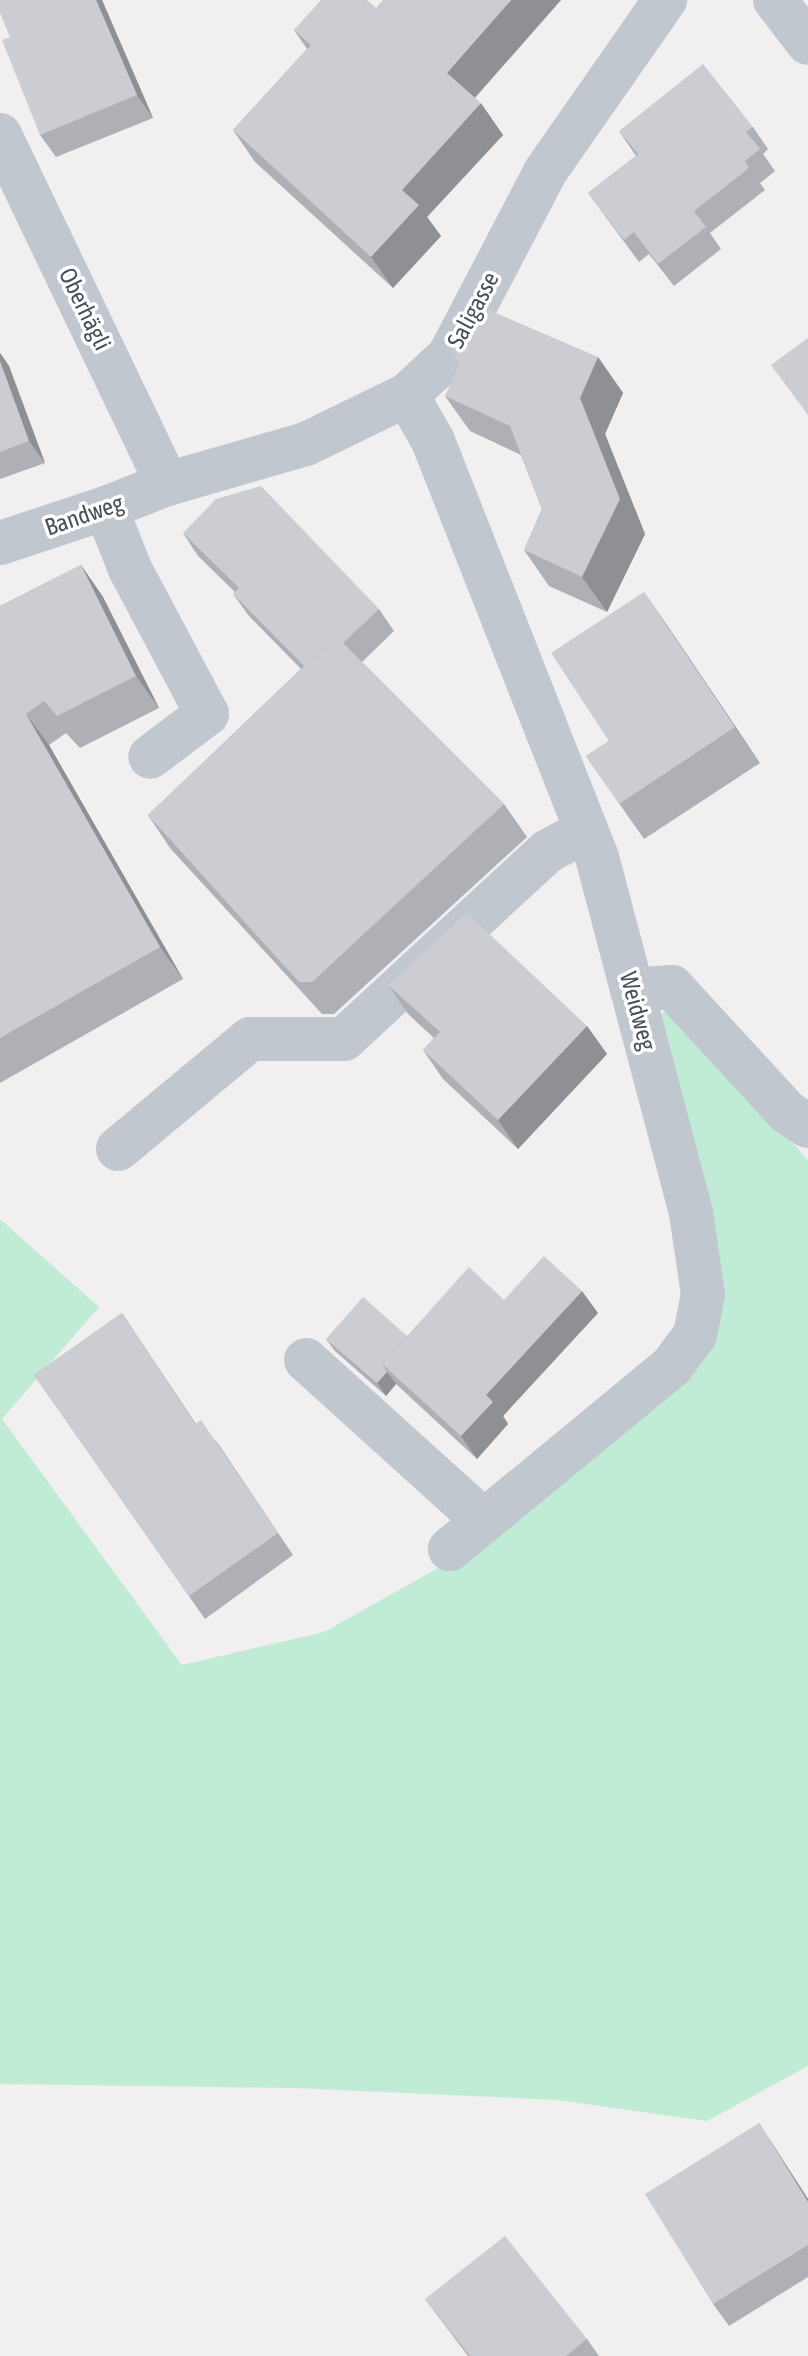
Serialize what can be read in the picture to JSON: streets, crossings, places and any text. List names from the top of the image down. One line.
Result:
{"streets":{"street":["Oberhägli","Saligasse","Bandweg","Weidweg"]},"crossings":[["Oberhägli","Saligasse"],["Oberhägli","Bandweg"],["Saligasse","Bandweg"],["Saligasse","Weidweg"]]}
